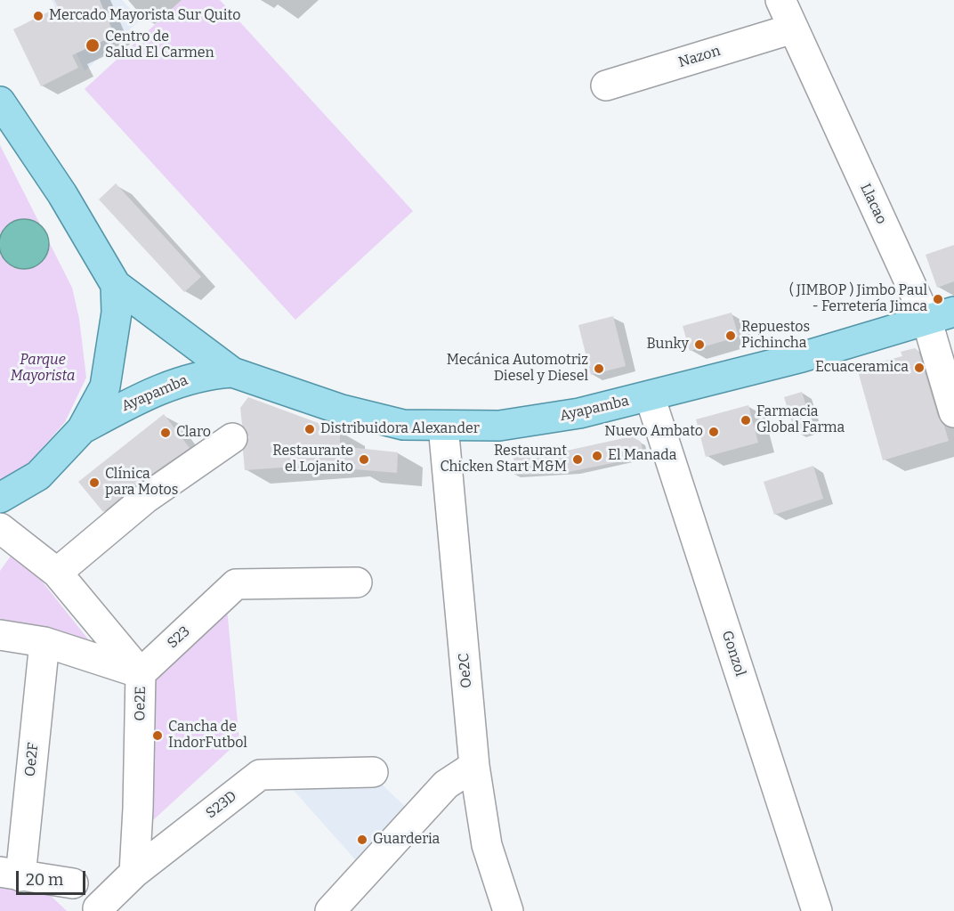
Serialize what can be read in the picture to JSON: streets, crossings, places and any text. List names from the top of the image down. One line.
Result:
{"streets":{"main road":["Ayapamba"],"street":["Nazon","Llacao","S23","Gonzol","Oe2C","Oe2E","Oe2F","S23D"]},"crossings":[["Nazon","Llacao"],["Llacao","Ayapamba"],["Ayapamba","Gonzol"],["Ayapamba","Oe2C"],["S23","Oe2E"],["Oe2E","S23D"]],"parks":["Parque Mayorista"],"places":["Mercado Mayorista Sur Quito","Centro de Salud El Carmen","( JIMBOP ) Jimbo Paul - Ferretería Jimca","Repuestos Pichincha","Bunky","Ecuaceramica","Mecánica Automotriz Diesel y Diesel","Farmacia Global Farma","Distribuidora Alexander","Nuevo Ambato","Claro","El Manada","Restaurante el Lojanito","Restaurant Chicken Start M&M","Clínica para Motos","Cancha de IndorFutbol","Guarderia"],"scale_bar":"20 m"}
